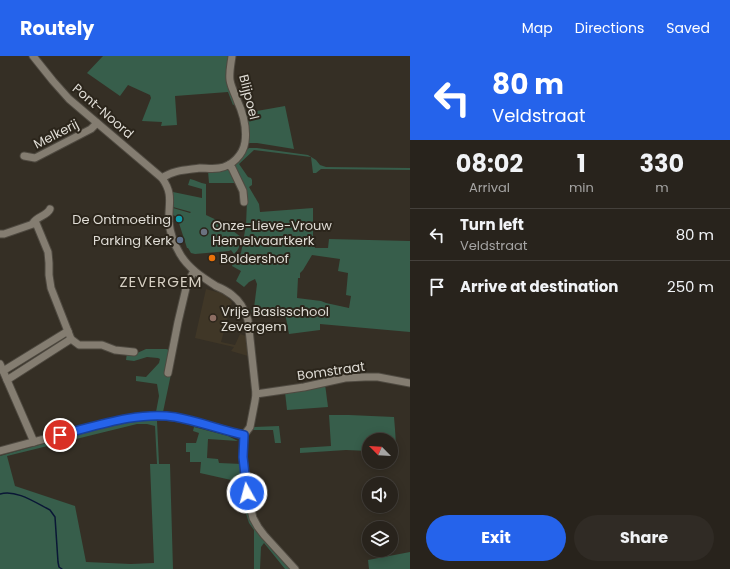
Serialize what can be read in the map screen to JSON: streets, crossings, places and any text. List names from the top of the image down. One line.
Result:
{"streets":{"street":["Blijpoel","Pont-Noord","Melkerij","Bomstraat"]},"crossings":[["Pont-Noord","Melkerij"]],"districts":["ZEVERGEM"],"places":["De Ontmoeting","Onze-Lieve-Vrouw Hemelvaartkerk","Parking Kerk","Boldershof","Vrije Basisschool Zevergem"],"north":"top left","page":{"header":"Routely","nav":["Map","Directions","Saved"],"turn":["80 m","Veldstraat"],"eta":["08:02","Arrival","1","min","330","m"],"list":[{"name":"Turn left","note":"Veldstraat","value":"80 m"},{"name":"Arrive at destination","value":"250 m"}],"buttons":["Exit","Share"]}}
